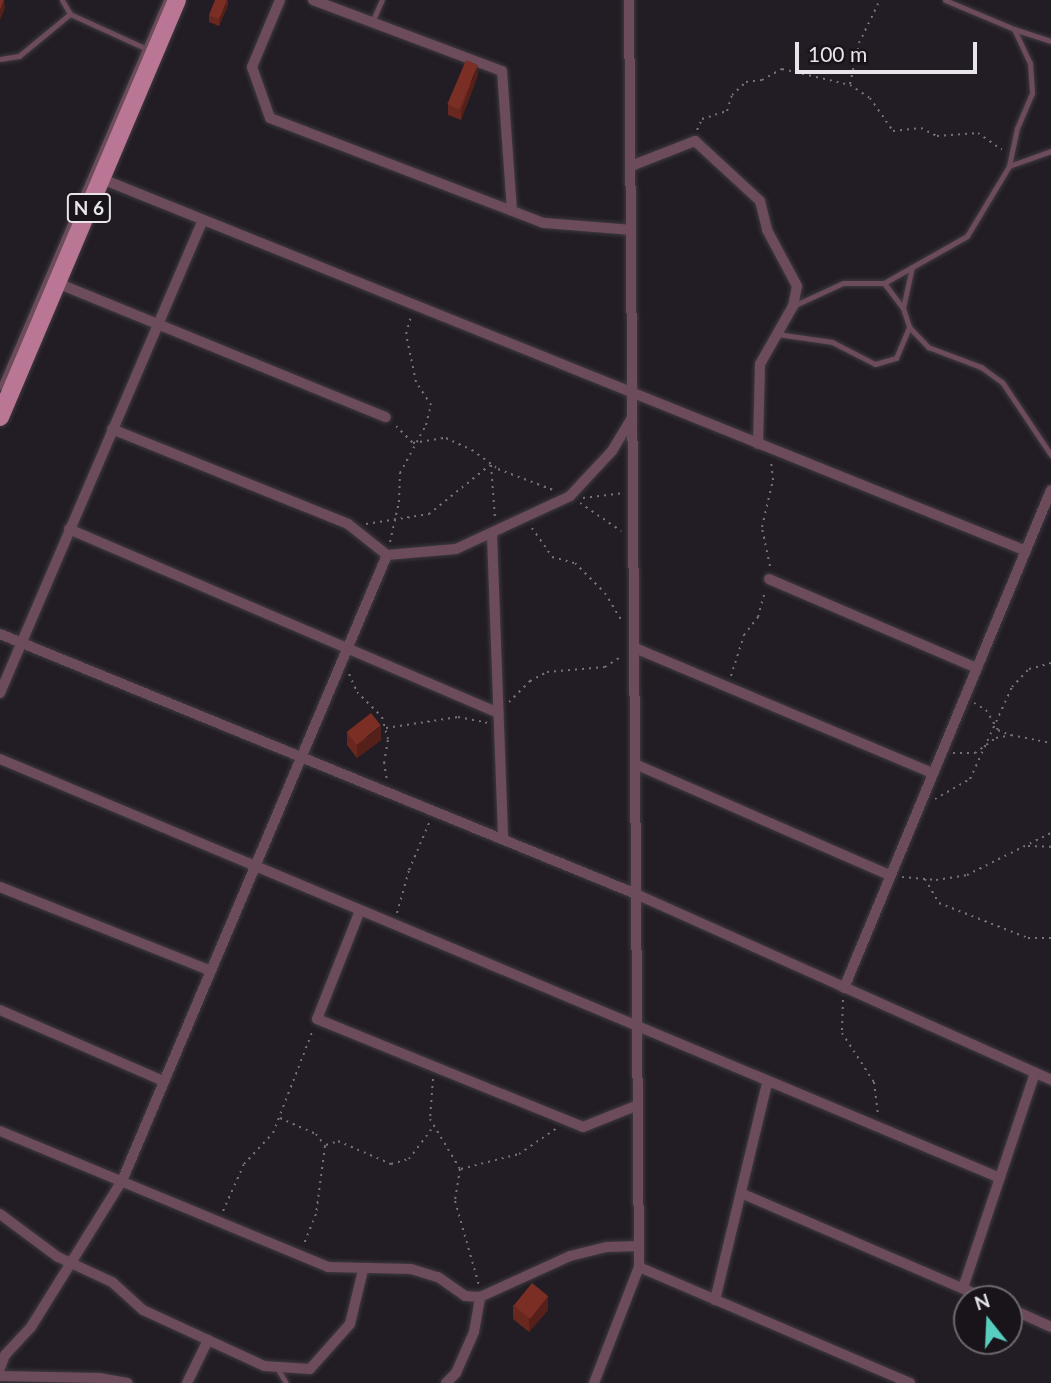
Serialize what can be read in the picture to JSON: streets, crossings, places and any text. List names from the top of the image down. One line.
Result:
{"streets":{"main road":["N 6"]},"scale_bar":"100 m","north":"top"}
